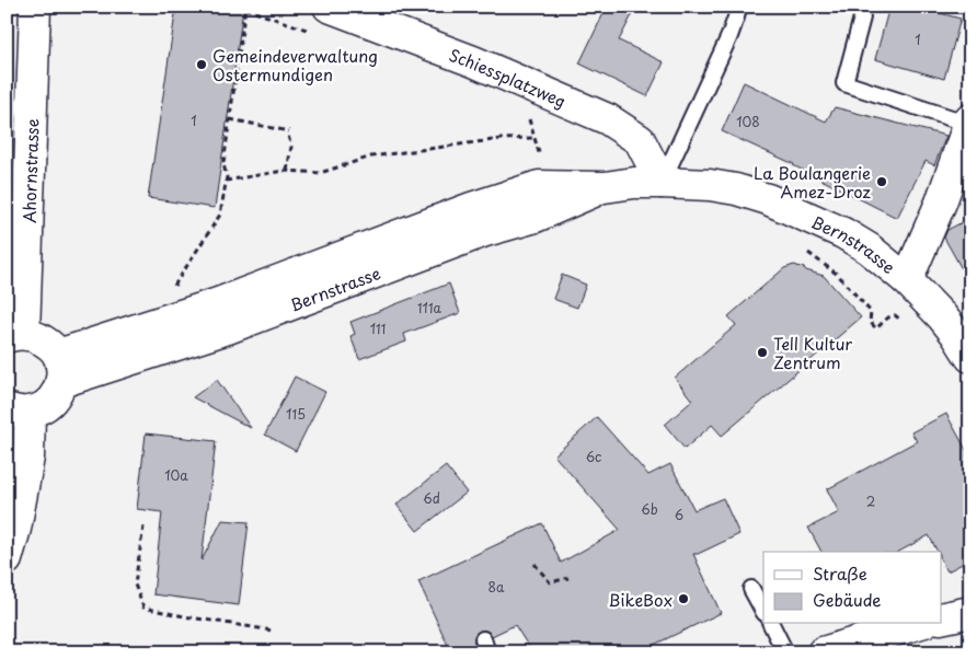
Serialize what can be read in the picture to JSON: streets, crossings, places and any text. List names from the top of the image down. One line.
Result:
{"streets":{"street":["Schiessplatzweg","Ahornstrasse","Bernstrasse"]},"crossings":[["Schiessplatzweg","Bernstrasse"]],"places":["Gemeindeverwaltung Ostermundigen","La Boulangerie Amez-Droz","Tell Kultur Zentrum","BikeBox"],"house_numbers":["1","1","108","111a","111","115","6c","10a","6d","2","6b","6","8a"],"legend":["Straße","Gebäude"]}
